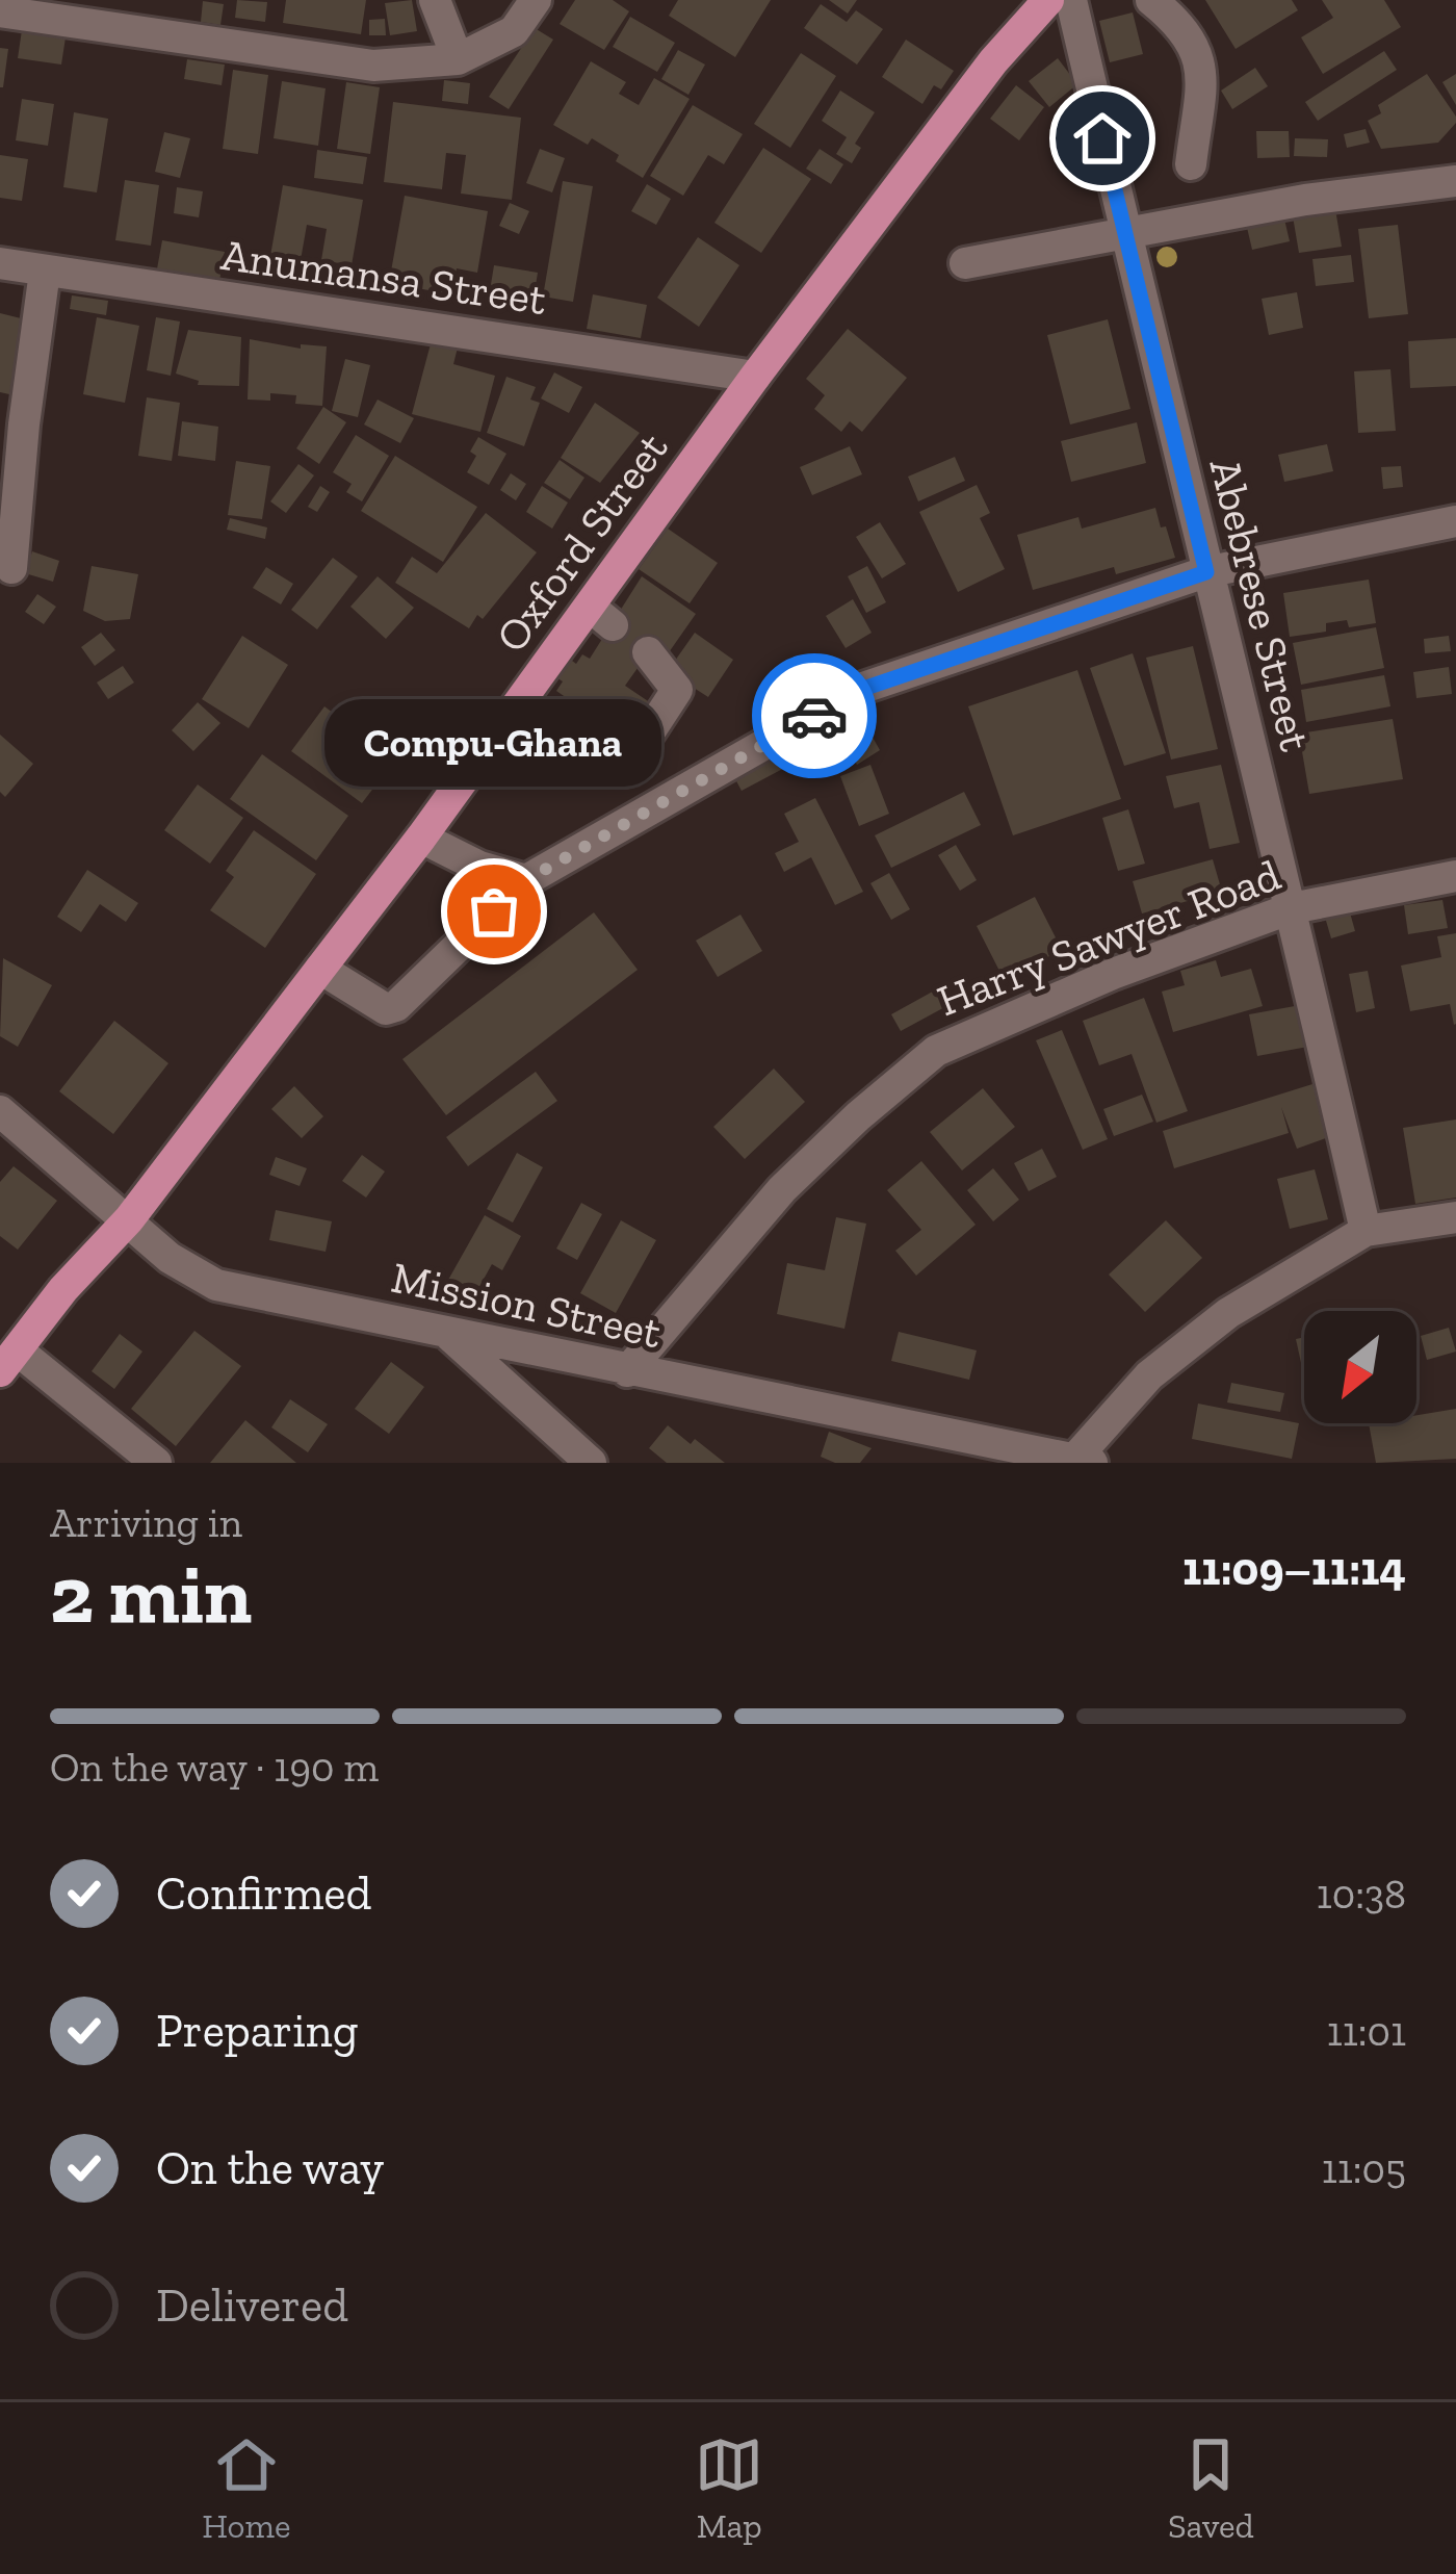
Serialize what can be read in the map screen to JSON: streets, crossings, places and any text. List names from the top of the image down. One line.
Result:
{"streets":{"main road":["Oxford Street"],"street":["Anumansa Street","Abebrese Street","Harry Sawyer Road","Mission Street"]},"crossings":[["Anumansa Street","Oxford Street"],["Oxford Street","Mission Street"],["Abebrese Street","Harry Sawyer Road"],["Harry Sawyer Road","Mission Street"]],"places":["Compu-Ghana"],"north":"bottom left","page":{"bubble":"Compu-Ghana","heading":["2 min","Arriving in","11:09–11:14"],"bar":"On the way · 190 m","list":[["Confirmed","10:38"],["Preparing","11:01"],["On the way","11:05"],"Delivered"],"tabs":["Home","Map","Saved"]}}
